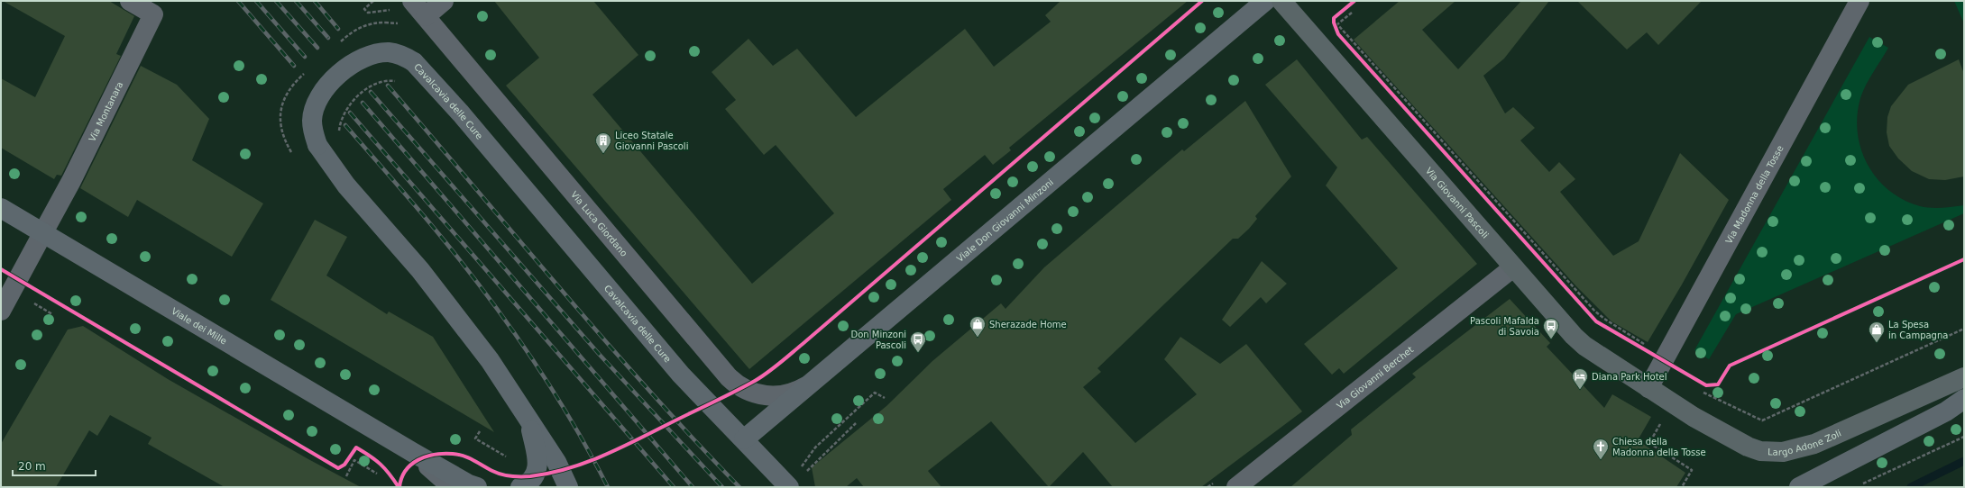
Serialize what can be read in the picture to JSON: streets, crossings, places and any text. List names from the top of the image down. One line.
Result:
{"streets":{"main road":["Cavalcavia delle Cure","Via Giovanni Pascoli","Viale Don Giovanni Minzoni","Viale dei Mille","Largo Adone Zoli"],"street":["Via Montanara","Via Madonna della Tosse","Via Luca Giordano","Via Giovanni Berchet"]},"crossings":[["Cavalcavia delle Cure","Viale Don Giovanni Minzoni"],["Via Montanara","Viale dei Mille"],["Via Madonna della Tosse","Via Giovanni Pascoli"],["Via Madonna della Tosse","Largo Adone Zoli"],["Via Giovanni Pascoli","Via Giovanni Berchet"],["Via Giovanni Pascoli","Largo Adone Zoli"],["Viale Don Giovanni Minzoni","Via Luca Giordano"]],"places":{"building":["Liceo Statale Giovanni Pascoli"],"shop":["Sherazade Home","La Spesa in Campagna"],"bus stop":["Pascoli Mafalda di Savoia","Don Minzoni Pascoli"],"hotel":["Diana Park Hotel"],"church":["Chiesa della Madonna della Tosse"]},"scale_bar":"20 m"}
